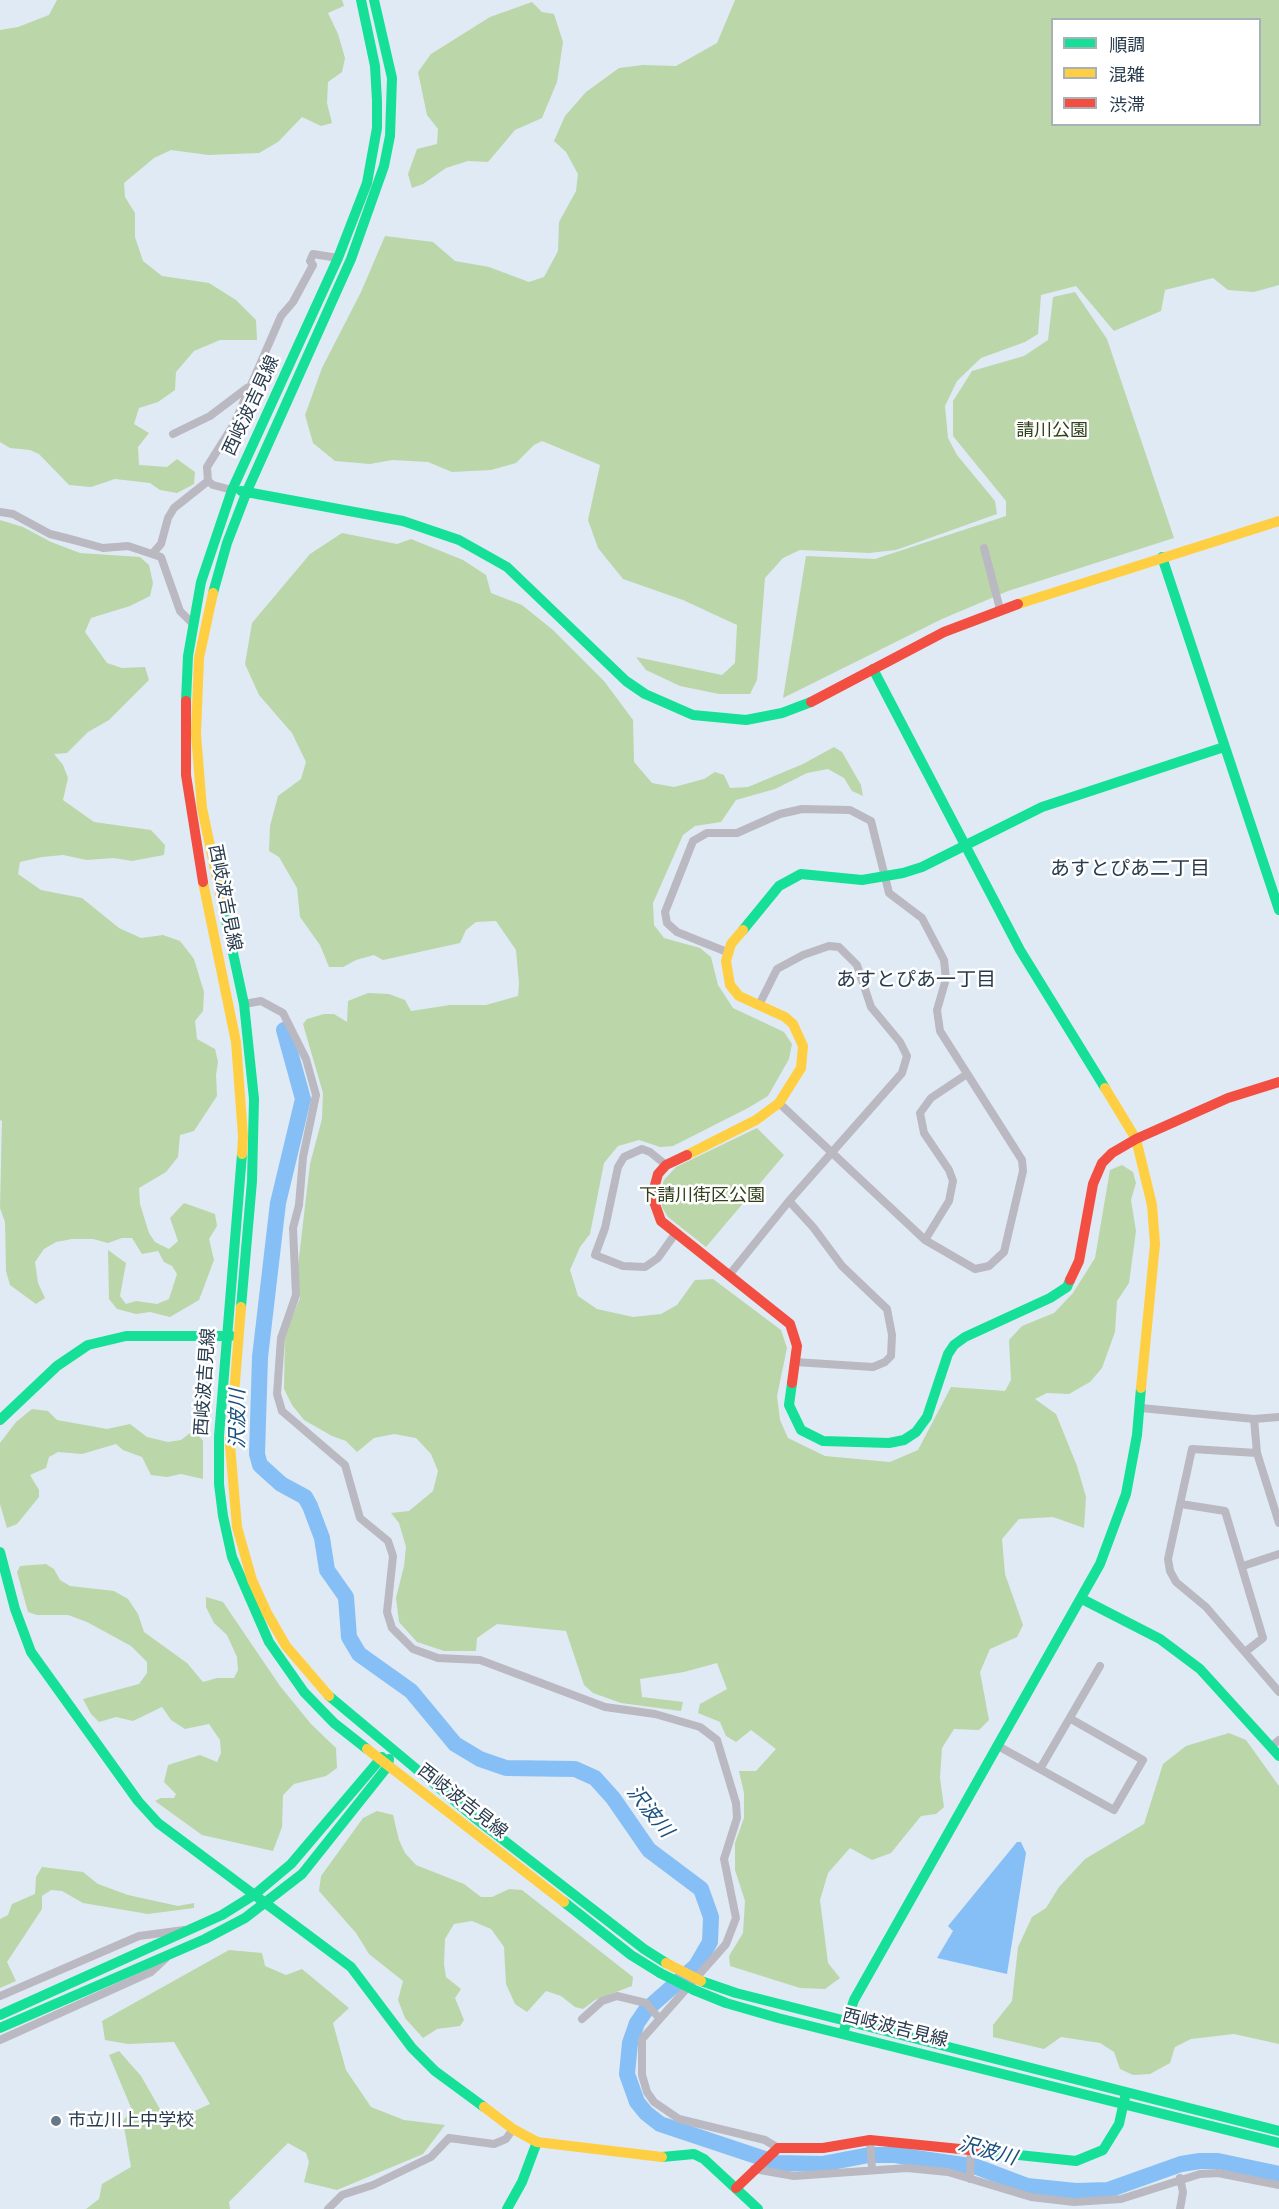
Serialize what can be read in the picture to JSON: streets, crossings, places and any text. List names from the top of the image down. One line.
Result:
{"streets":{"street":["西岐波吉見線"]},"districts":["あすとぴあ二丁目","あすとぴあ一丁目"],"water":["沢波川"],"parks":["請川公園","下請川街区公園"],"places":["市立川上中学校"],"legend":["順調","混雑","渋滞"]}
